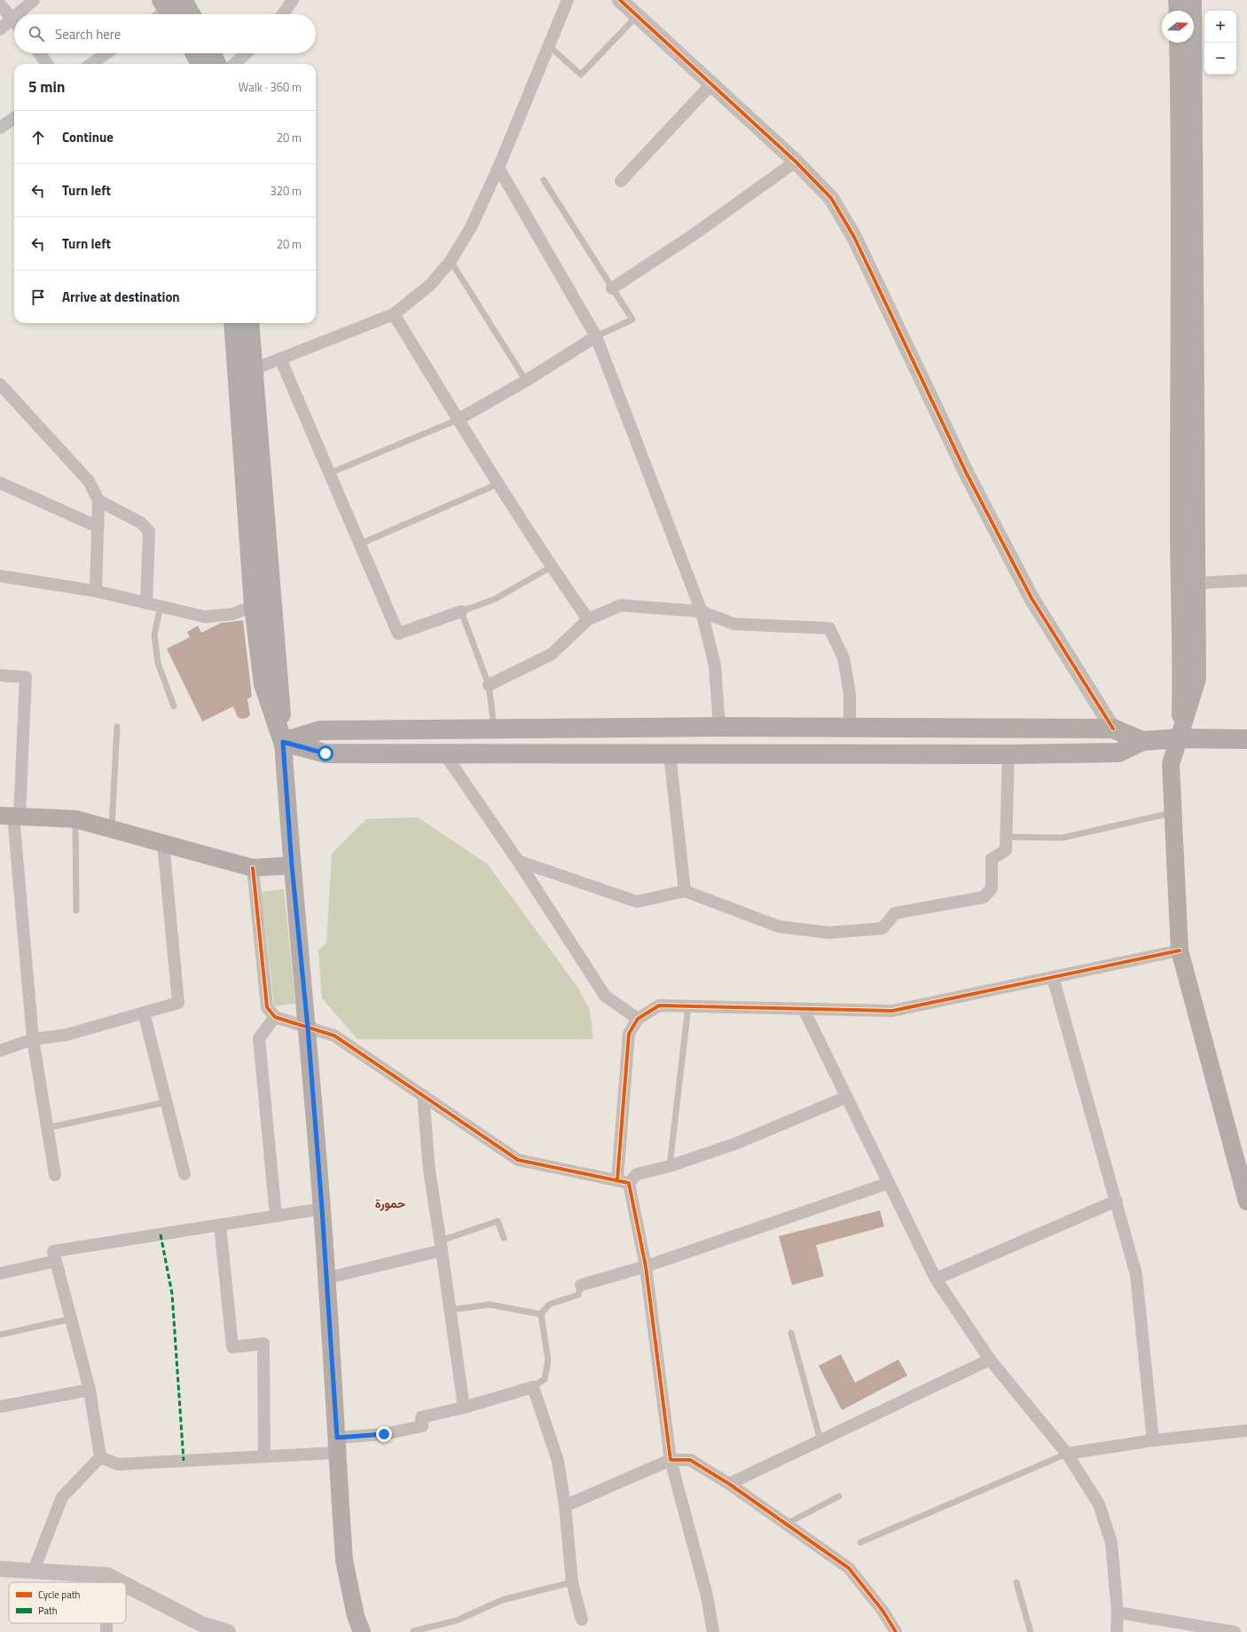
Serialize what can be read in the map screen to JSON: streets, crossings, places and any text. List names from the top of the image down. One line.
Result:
{"districts":["حمورة"],"legend":["Cycle path","Path"],"north":"right","page":{"map_buttons":["+","−"],"search":"Search here","heading":["5 min","Walk · 360 m"],"list":[["Continue","20 m"],["Turn left","320 m"],["Turn left","20 m"],"Arrive at destination"]}}
